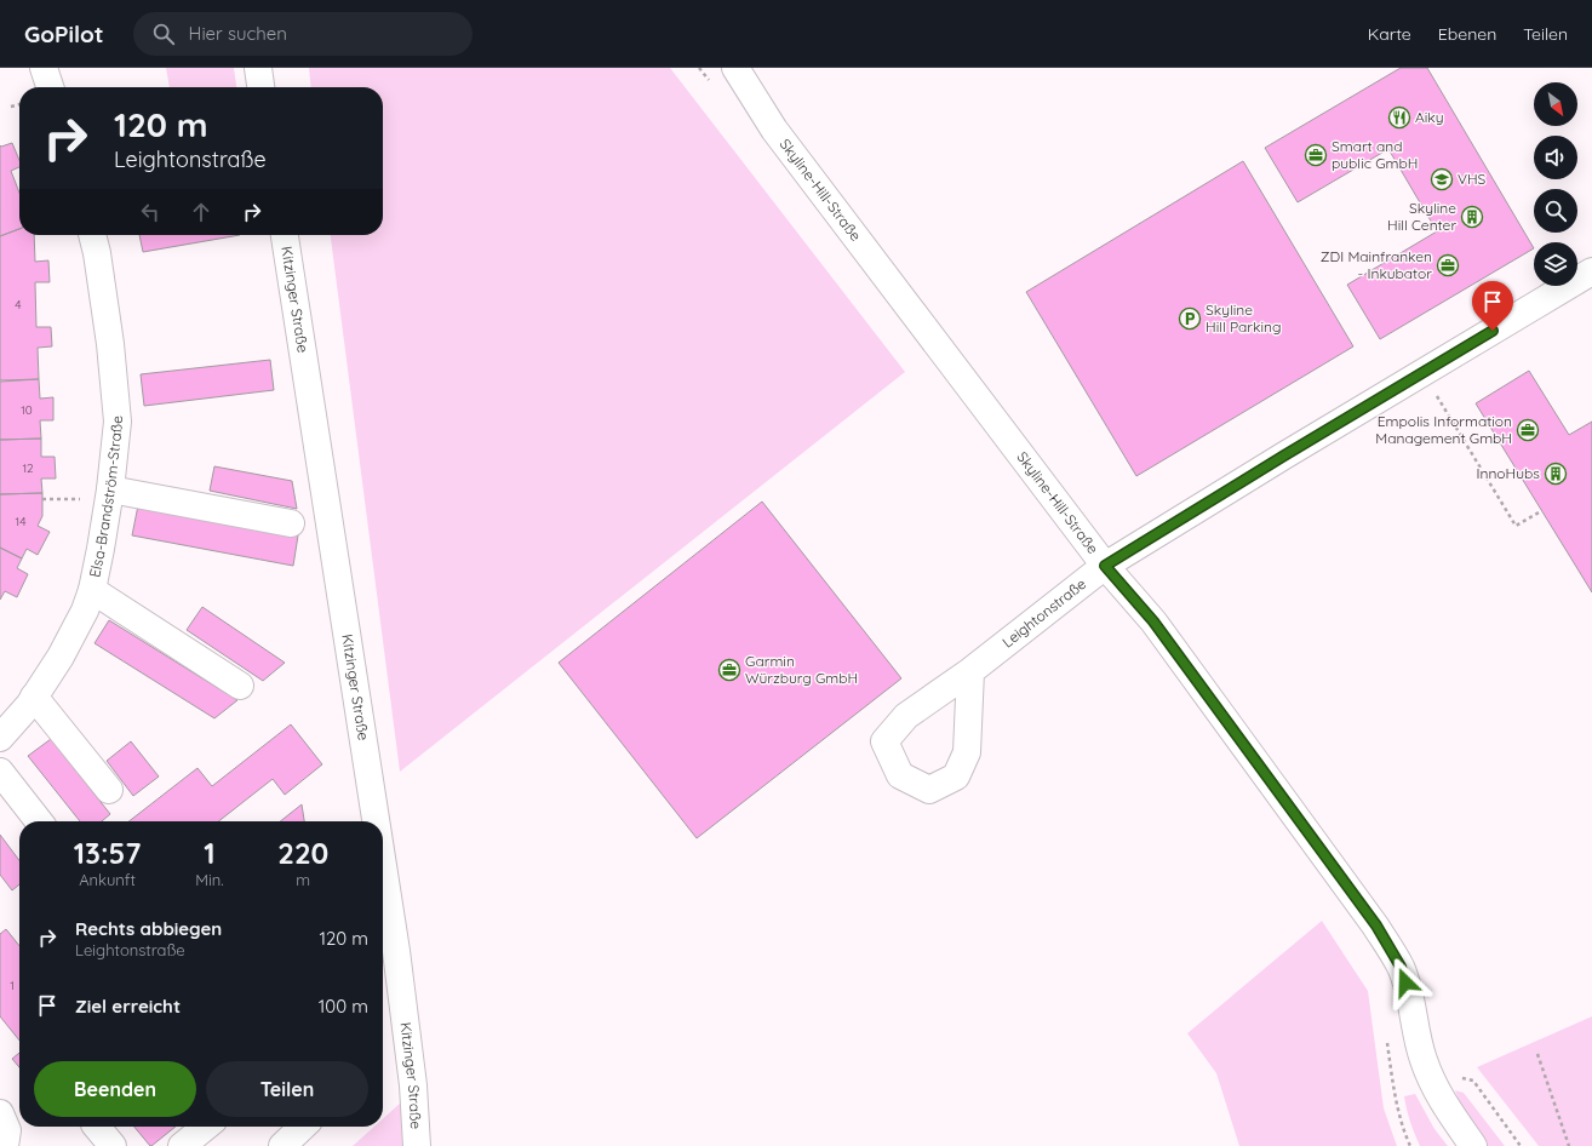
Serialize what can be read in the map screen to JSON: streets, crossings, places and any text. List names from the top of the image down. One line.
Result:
{"streets":{"street":["Skyline-Hill-Straße","Kitzinger Straße","Elsa-Brandström-Straße","Leightonstraße"]},"crossings":[["Skyline-Hill-Straße","Leightonstraße"]],"places":{"restaurant":["Aiky"],"office":["Smart and public GmbH","ZDI Mainfranken - Inkubator","Empolis Information Management GmbH","Garmin Würzburg GmbH"],"school or university":["VHS"],"building":["Skyline Hill Center","InnoHubs"],"parking":["Skyline Hill Parking"]},"house_numbers":["4","10","12","14","1"],"north":"bottom right","page":{"header":"GoPilot","search":"Hier suchen","nav":["Karte","Ebenen","Teilen"],"turn":["120 m","Leightonstraße"],"eta":["13:57","Ankunft","1","Min.","220","m"],"list":[{"name":"Rechts abbiegen","note":"Leightonstraße","value":"120 m"},{"name":"Ziel erreicht","value":"100 m"}],"buttons":["Beenden","Teilen"]}}
